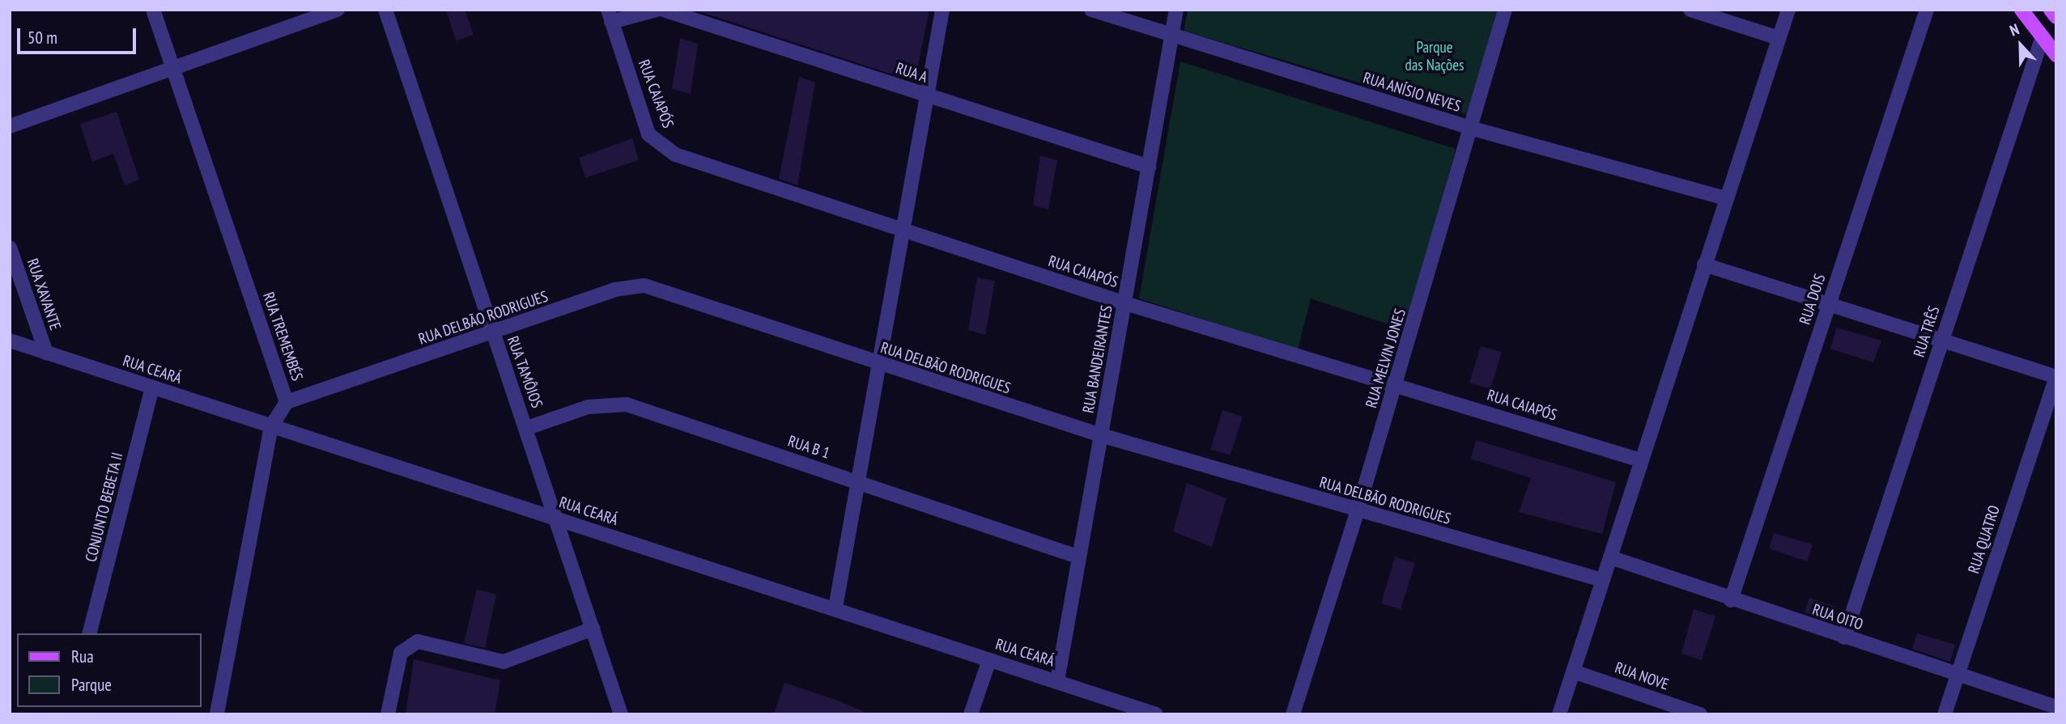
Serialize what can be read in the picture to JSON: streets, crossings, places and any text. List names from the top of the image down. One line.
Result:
{"streets":{"street":["RUA A","RUA ANÍSIO NEVES","RUA CAIAPÓS","RUA XAVANTE","RUA DOIS","RUA DELBÃO RODRIGUES","RUA TRÊS","RUA TREMEMBÉS","RUA MELVIN JONES","RUA BANDEIRANTES","RUA CEARÁ","RUA TAMÔIOS","RUA B 1","CONJUNTO BEBETA II","RUA QUATRO","RUA OITO","RUA NOVE"]},"crossings":[["RUA A","RUA BANDEIRANTES"],["RUA ANÍSIO NEVES","RUA MELVIN JONES"],["RUA ANÍSIO NEVES","RUA BANDEIRANTES"],["RUA CAIAPÓS","RUA MELVIN JONES"],["RUA CAIAPÓS","RUA BANDEIRANTES"],["RUA XAVANTE","RUA CEARÁ"],["RUA DOIS","RUA OITO"],["RUA DELBÃO RODRIGUES","RUA TREMEMBÉS"],["RUA DELBÃO RODRIGUES","RUA MELVIN JONES"],["RUA DELBÃO RODRIGUES","RUA BANDEIRANTES"],["RUA DELBÃO RODRIGUES","RUA TAMÔIOS"],["RUA TRÊS","RUA OITO"],["RUA TREMEMBÉS","RUA CEARÁ"],["RUA BANDEIRANTES","RUA CEARÁ"],["RUA BANDEIRANTES","RUA B 1"],["RUA CEARÁ","RUA TAMÔIOS"],["RUA CEARÁ","CONJUNTO BEBETA II"],["RUA TAMÔIOS","RUA B 1"],["RUA QUATRO","RUA OITO"]],"parks":["Parque das Nações"],"legend":["Rua","Parque"],"scale_bar":"50 m","north":"top"}
